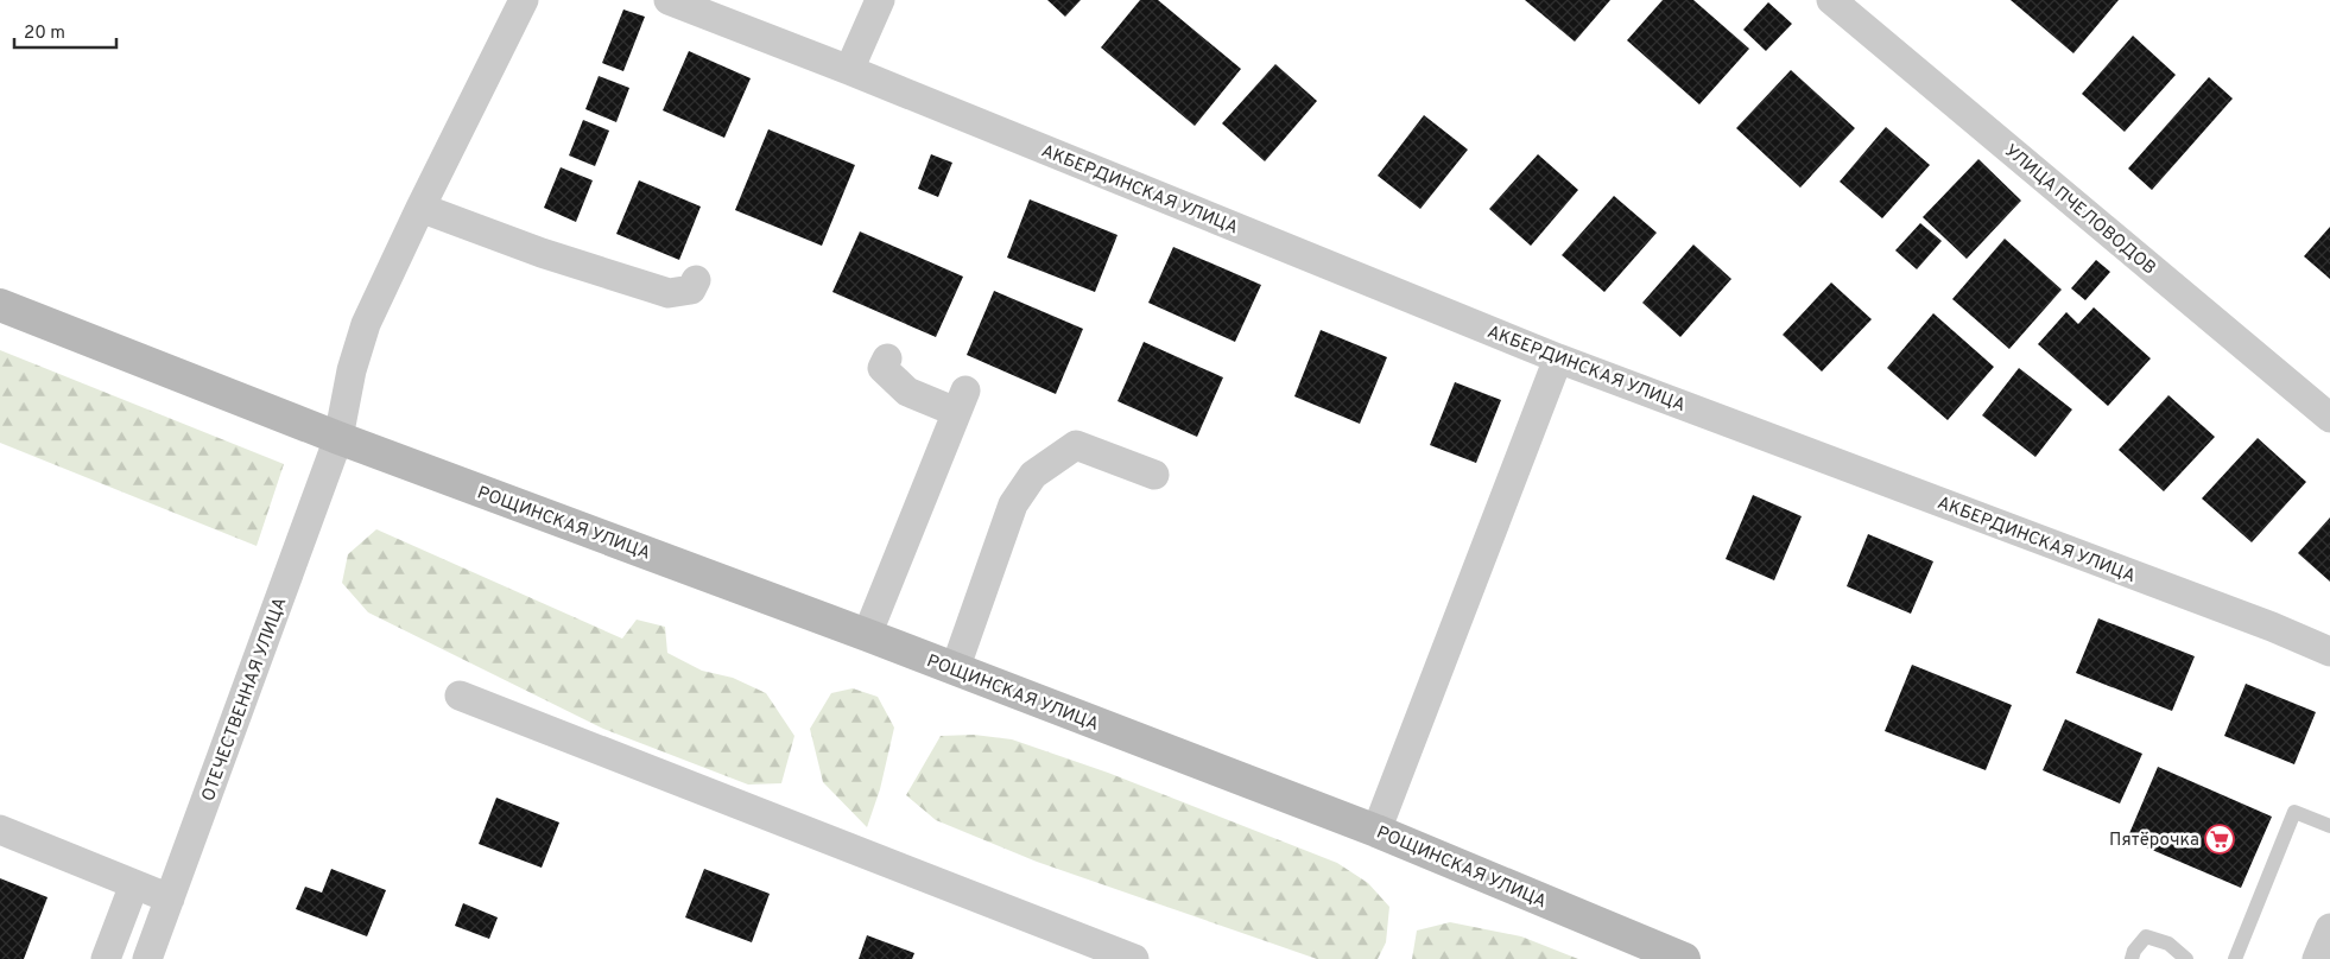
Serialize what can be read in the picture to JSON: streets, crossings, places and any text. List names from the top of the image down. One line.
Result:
{"streets":{"street":["АКБЕРДИНСКАЯ УЛИЦА","УЛИЦА ПЧЕЛОВОДОВ","РОЩИНСКАЯ УЛИЦА","ОТЕЧЕСТВЕННАЯ УЛИЦА"]},"crossings":[["РОЩИНСКАЯ УЛИЦА","ОТЕЧЕСТВЕННАЯ УЛИЦА"]],"places":{"supermarket":["Пятёрочка"]},"scale_bar":"20 m"}
